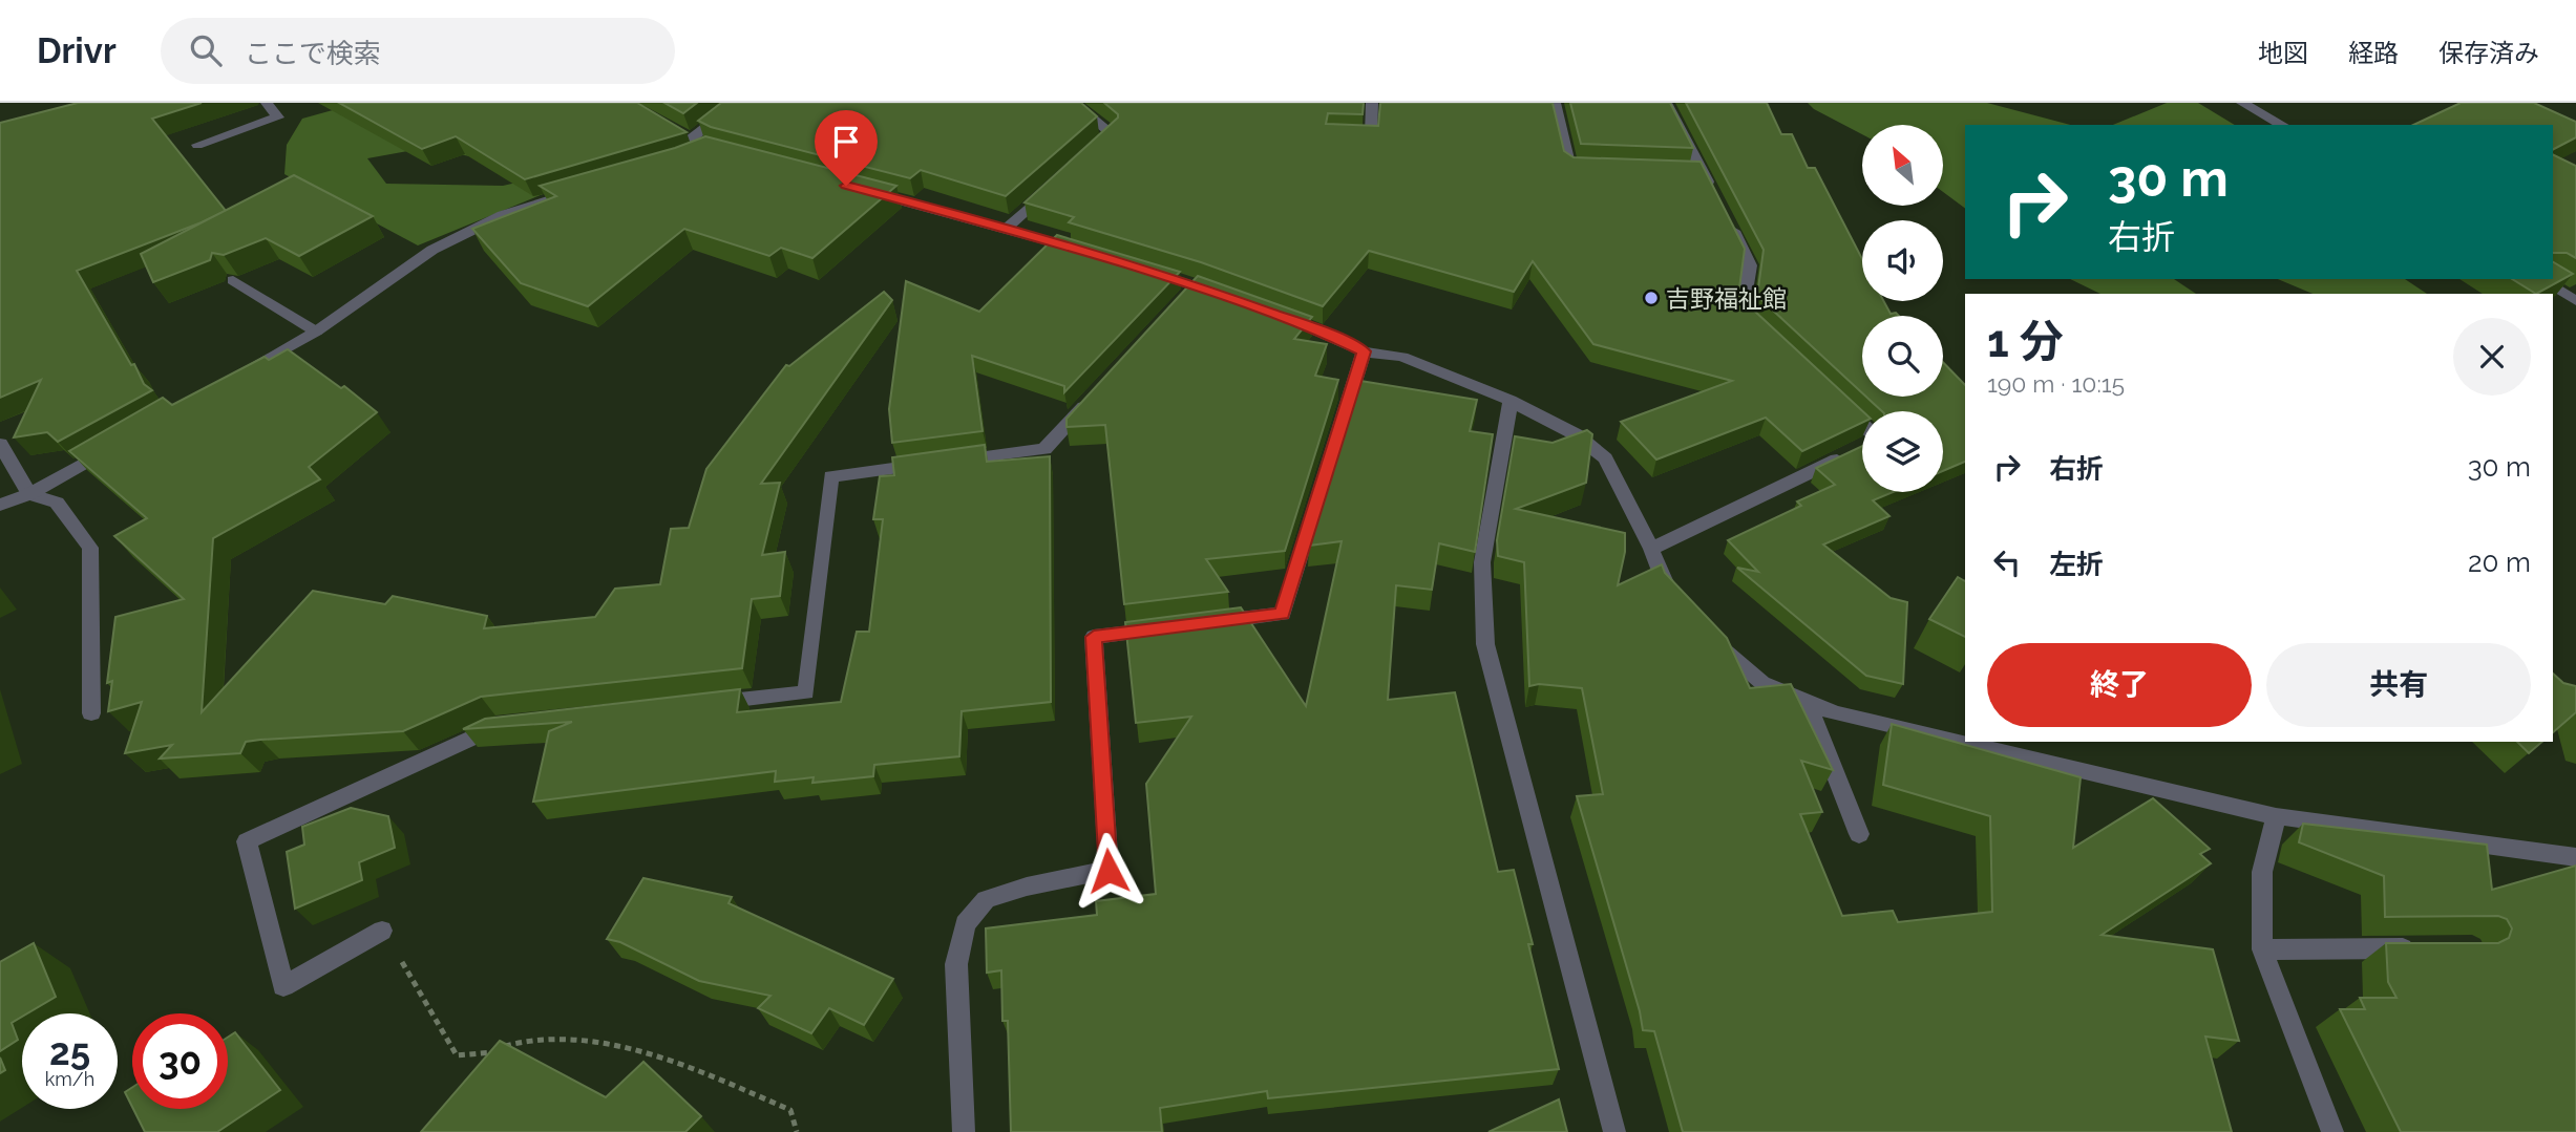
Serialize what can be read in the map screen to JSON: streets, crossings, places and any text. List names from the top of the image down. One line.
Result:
{"places":["吉野福祉館"],"north":"top left","page":{"header":"Drivr","search":"ここで検索","nav":["地図","経路","保存済み"],"turn":["30 m","右折"],"heading":["1 分","190 m · 10:15"],"list":[{"name":"右折","value":"30 m"},{"name":"左折","value":"20 m"}],"buttons":["終了","共有"],"speed":"25 km/h","limit":"30"}}
